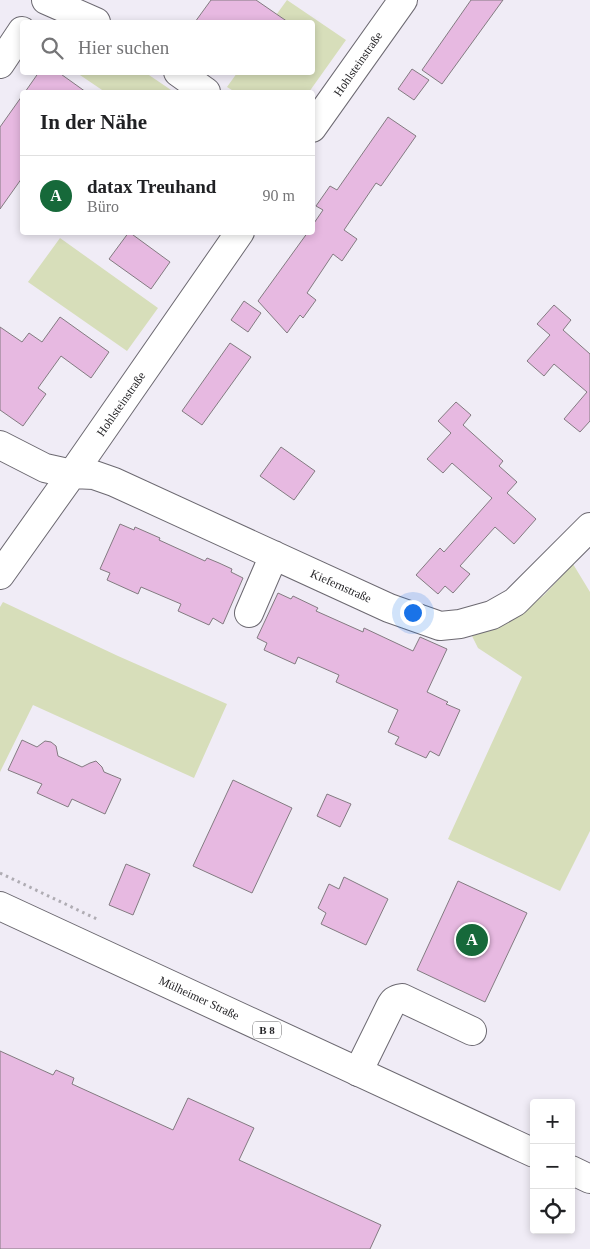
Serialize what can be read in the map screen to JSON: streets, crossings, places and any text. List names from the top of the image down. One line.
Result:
{"streets":{"street":["Hohlsteinstraße","Kiefernstraße","Mülheimer Straße","B 8"]},"crossings":[["Hohlsteinstraße","Kiefernstraße"]],"page":{"search":"Hier suchen","heading":"In der Nähe","list":[{"mark":"A","name":"datax Treuhand","note":"Büro","value":"90 m"}],"pins":"A","map_buttons":["+","−"]}}
